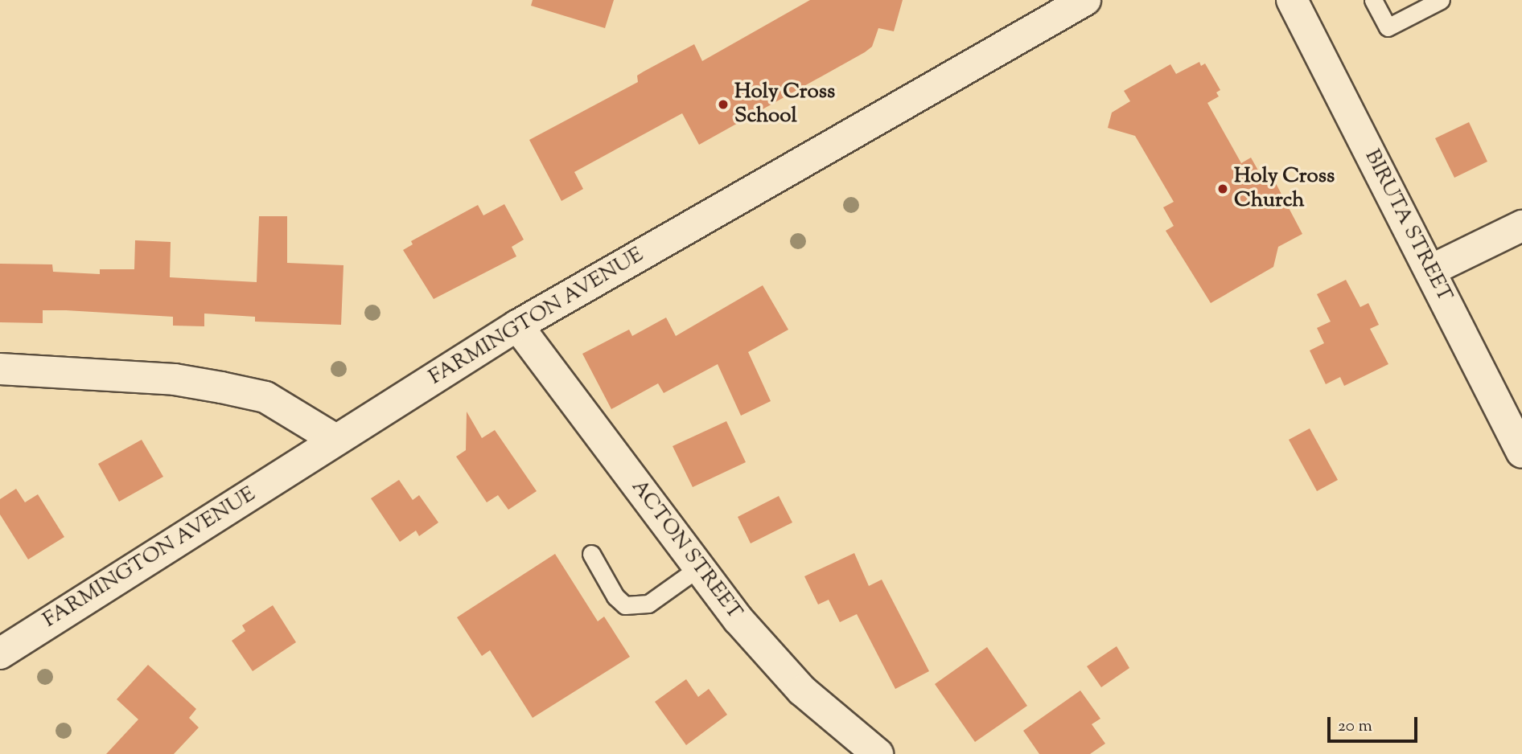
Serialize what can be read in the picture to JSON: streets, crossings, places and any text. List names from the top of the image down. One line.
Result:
{"streets":{"street":["BIRUTA STREET","FARMINGTON AVENUE","ACTON STREET"]},"crossings":[["FARMINGTON AVENUE","ACTON STREET"]],"places":["Holy Cross School","Holy Cross Church"],"scale_bar":"20 m"}
